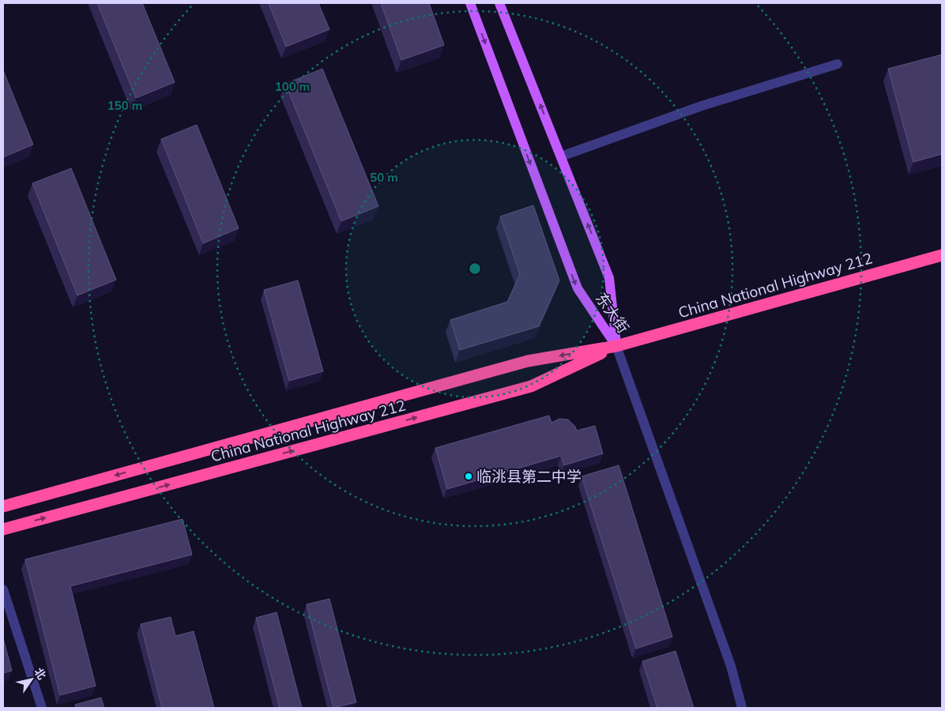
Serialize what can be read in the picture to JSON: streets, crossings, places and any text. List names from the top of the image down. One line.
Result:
{"streets":{"highway":["China National Highway 212"],"main road":["东大街"]},"crossings":[["China National Highway 212","东大街"]],"places":["临洮县第二中学"],"north":"top right","rings":["100 m","150 m","50 m"]}
